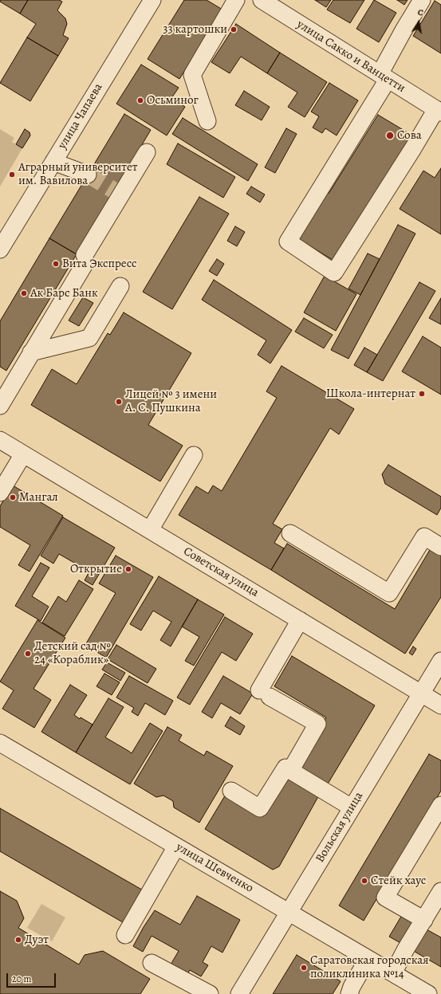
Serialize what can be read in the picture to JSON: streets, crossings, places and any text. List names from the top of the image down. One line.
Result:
{"streets":{"street":["улица Сакко и Ванцетти","улица Чапаева","Советская улица","Вольская улица","улица Шевченко"]},"crossings":[["Советская улица","Вольская улица"],["Вольская улица","улица Шевченко"]],"places":["33 картошки","Осьминог","Сова","Аграрный университет им. Вавилова","Вита Экспресс","Ак Барс Банк","Школа-интернат","Лицей № 3 имени А. С. Пушкина","Мангал","Открытие","Детский сад № 24 «Кораблик»","Стейк хаус","Дуэт","Саратовская городская поликлиника №14"],"scale_bar":"20 m","north":"top"}
